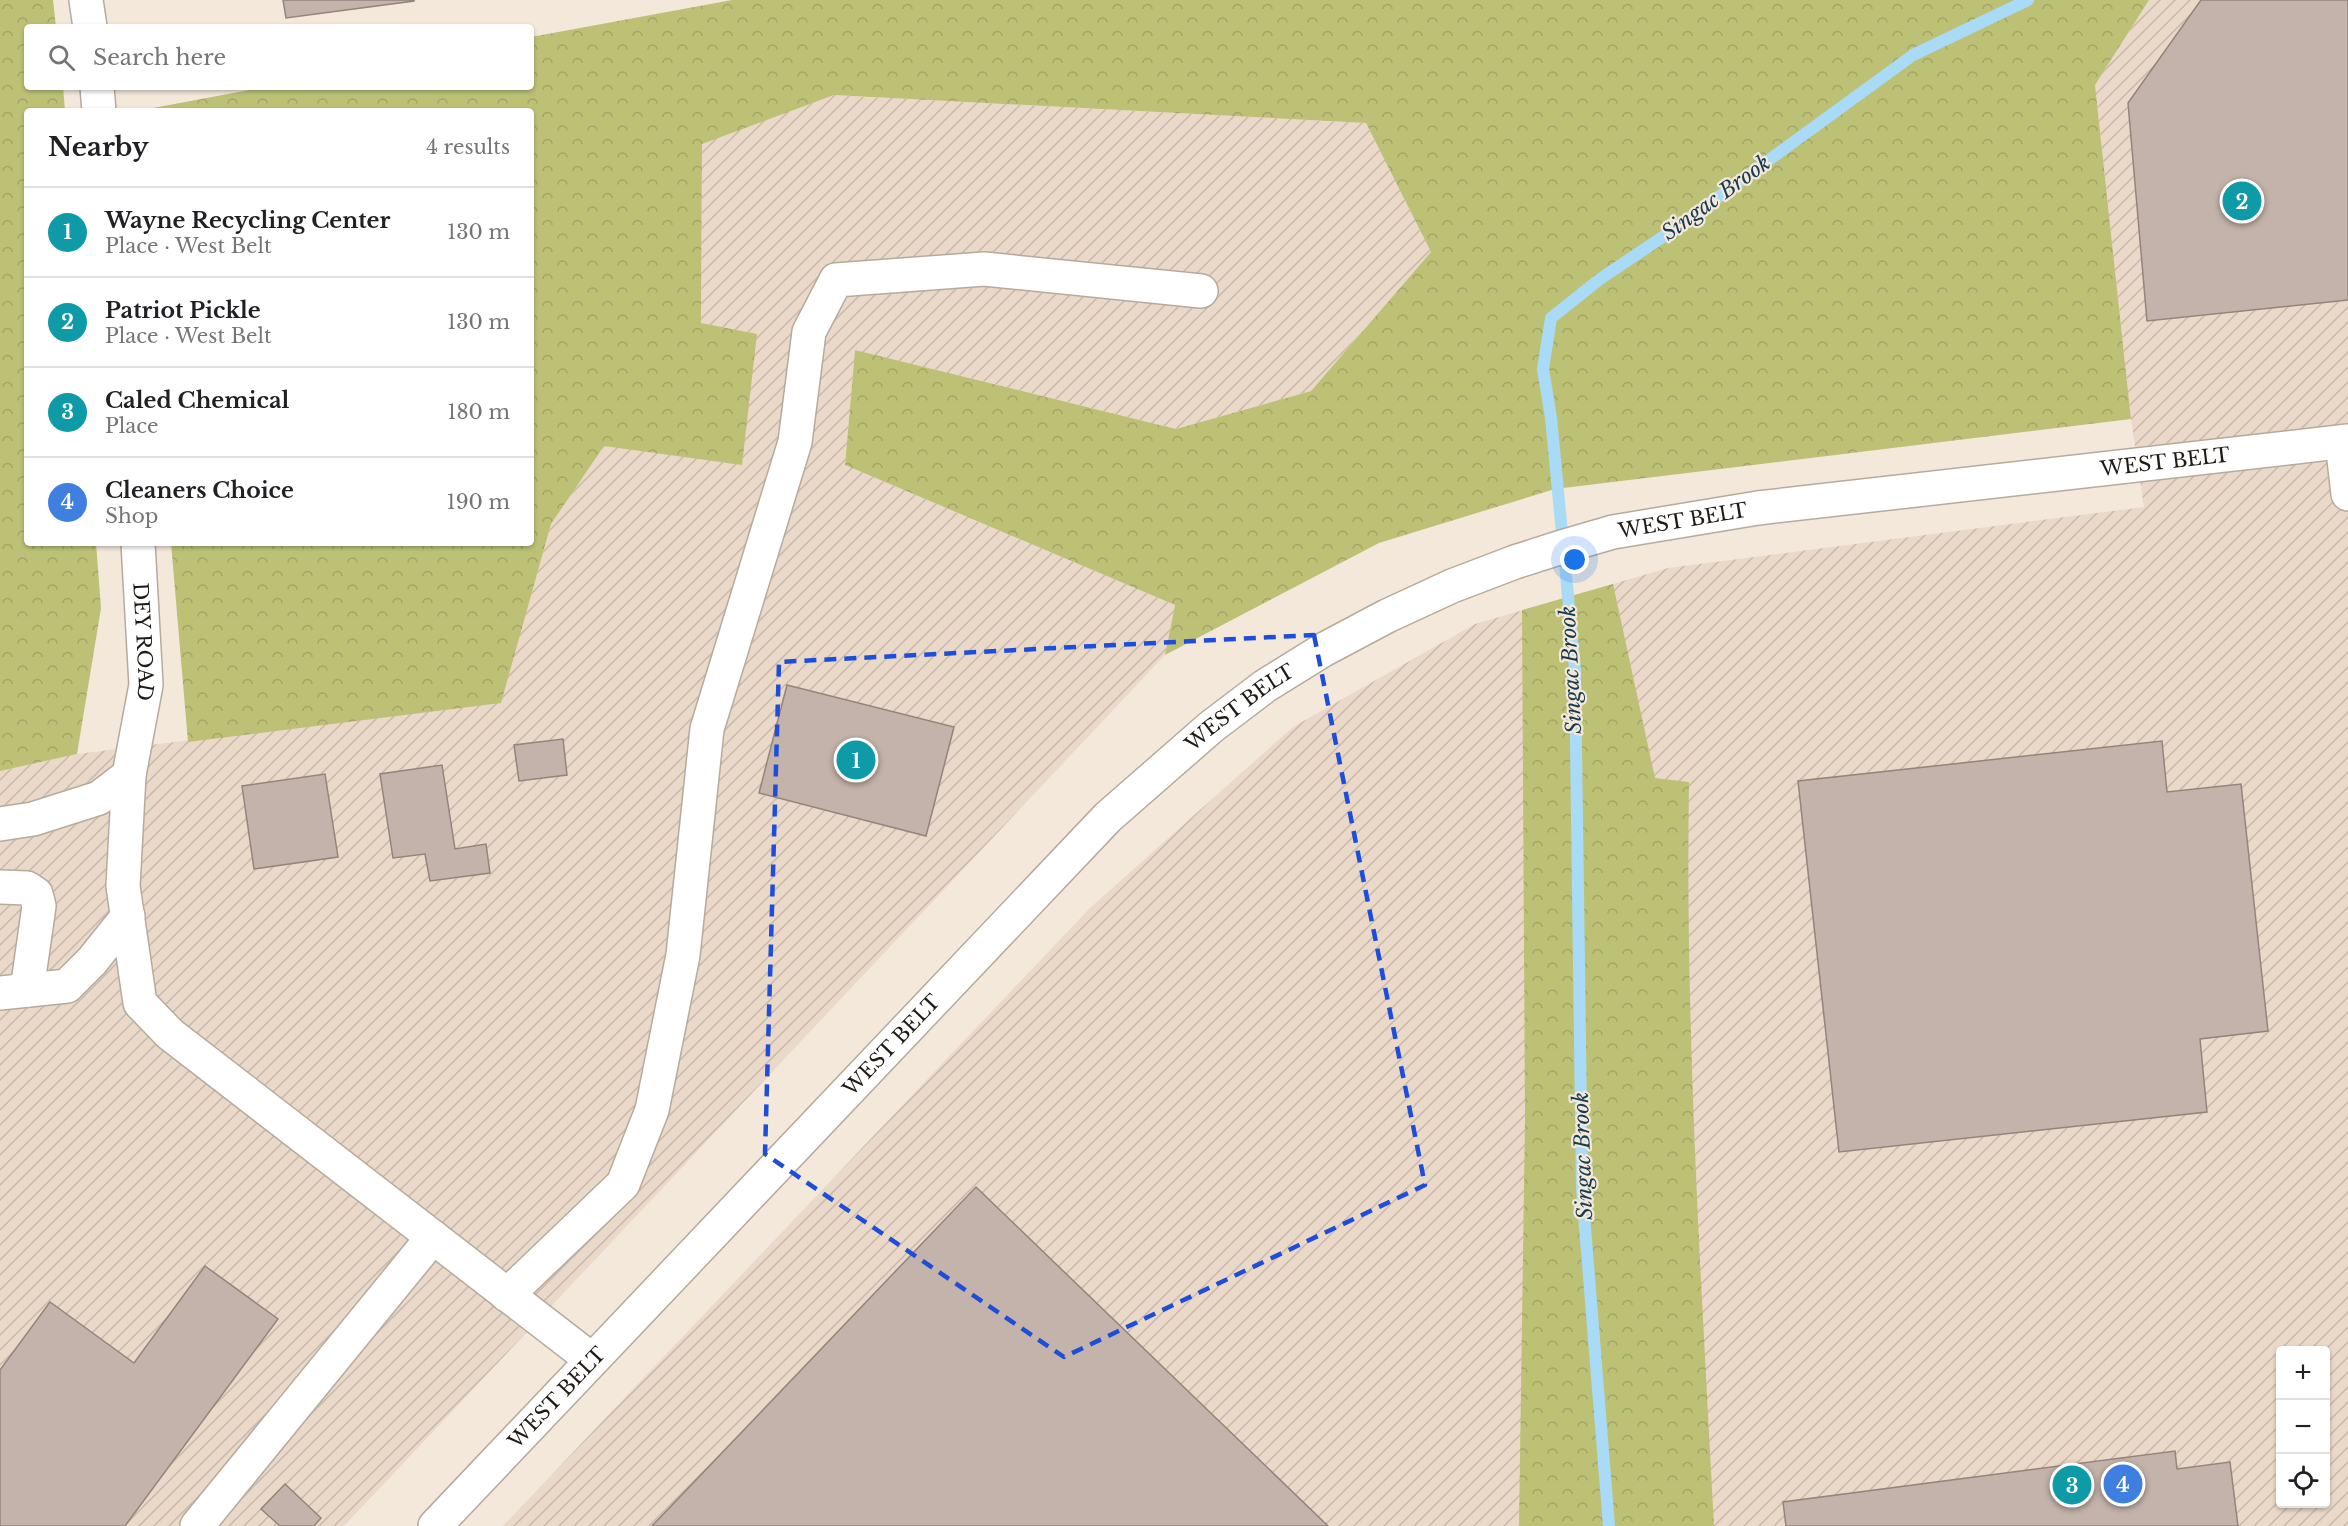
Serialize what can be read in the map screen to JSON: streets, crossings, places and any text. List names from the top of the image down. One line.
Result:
{"streets":{"main road":["WEST BELT","DEY ROAD"]},"crossings":[["WEST BELT","DEY ROAD"]],"water":["Singac Brook"],"page":{"search":"Search here","heading":["Nearby","4 results"],"pins":["2","1","4","3"],"list":[{"mark":"1","name":"Wayne Recycling Center","note":"Place · West Belt","value":"130 m"},{"mark":"2","name":"Patriot Pickle","note":"Place · West Belt","value":"130 m"},{"mark":"3","name":"Caled Chemical","note":"Place","value":"180 m"},{"mark":"4","name":"Cleaners Choice","note":"Shop","value":"190 m"}],"map_buttons":["+","−"]}}
